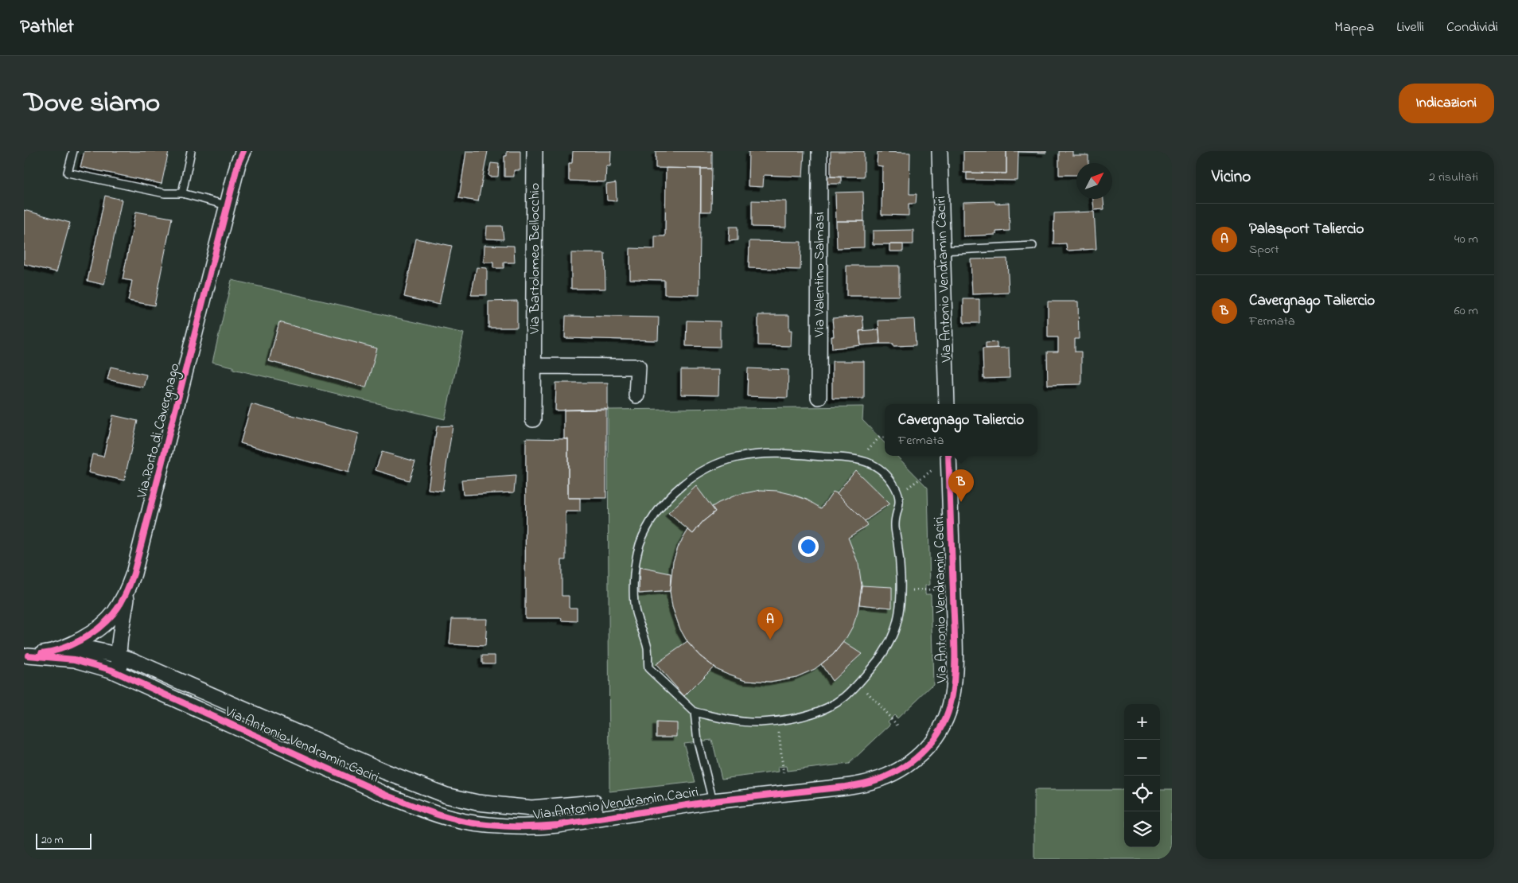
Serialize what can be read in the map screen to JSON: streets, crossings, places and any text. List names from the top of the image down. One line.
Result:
{"streets":{"street":["Via Bartolomeo Bellocchio","Via Valentino Salmasi","Via Antonio Vendramin Caciri","Via Porto di Cavergnago"]},"crossings":[["Via Antonio Vendramin Caciri","Via Porto di Cavergnago"]],"scale_bar":"20 m","north":"top right","page":{"header":"Pathlet","nav":["Mappa","Livelli","Condividi"],"title":"Dove siamo","buttons":"Indicazioni","heading":["Vicino","2 risultati"],"list":[{"mark":"A","name":"Palasport Taliercio","note":"Sport","value":"40 m"},{"mark":"B","name":"Cavergnago Taliercio","note":"Fermata","value":"60 m"}],"popup":["Cavergnago Taliercio","Fermata"],"pins":["B","A"],"map_buttons":["+","−"],"scale":"20 m"}}
